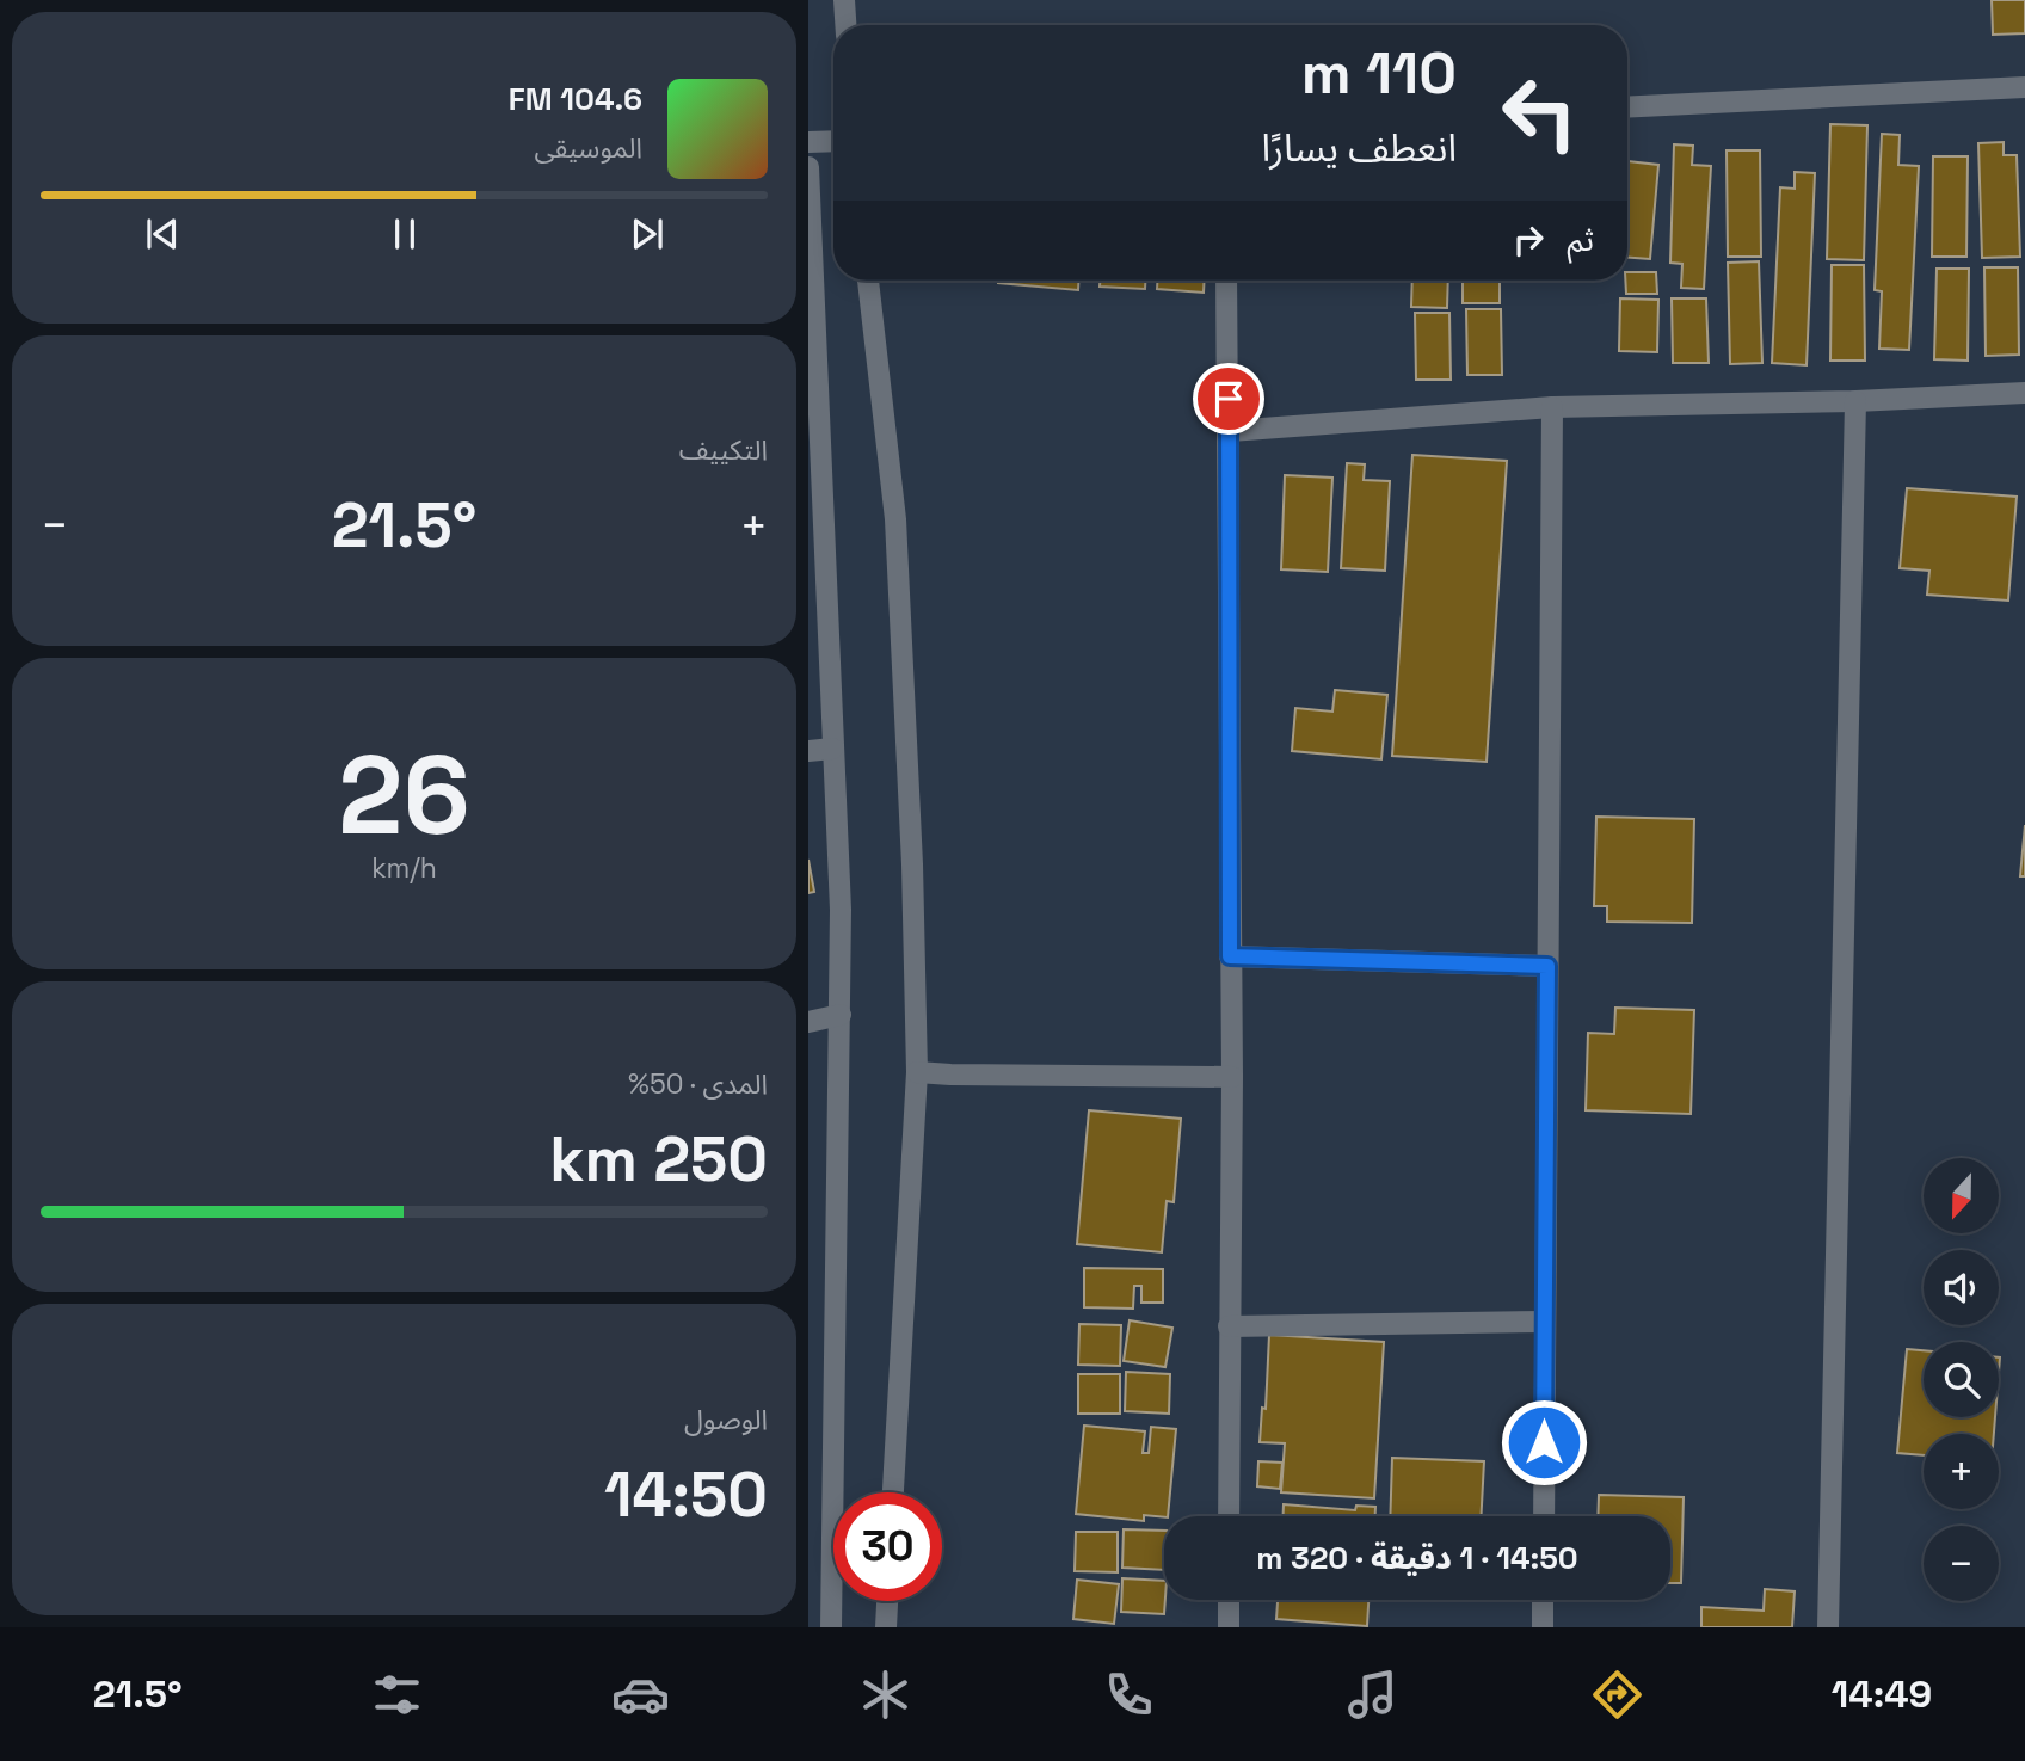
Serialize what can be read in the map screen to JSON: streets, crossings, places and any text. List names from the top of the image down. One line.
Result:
{"north":"bottom","page":{"turn":["110 m","انعطف يسارًا"],"song":["104.6 FM","الموسيقى"],"then":"ثم","tile":["التكييف",["26","km/h"],["المدى · 50%","250 km"],["الوصول","14:50"]],"heat":["−","21.5°","+"],"map_buttons":["+","−"],"limit":"30","trip":"14:50 · 1 دقيقة · 320 m","tabs":["14:49","21.5°"]}}
